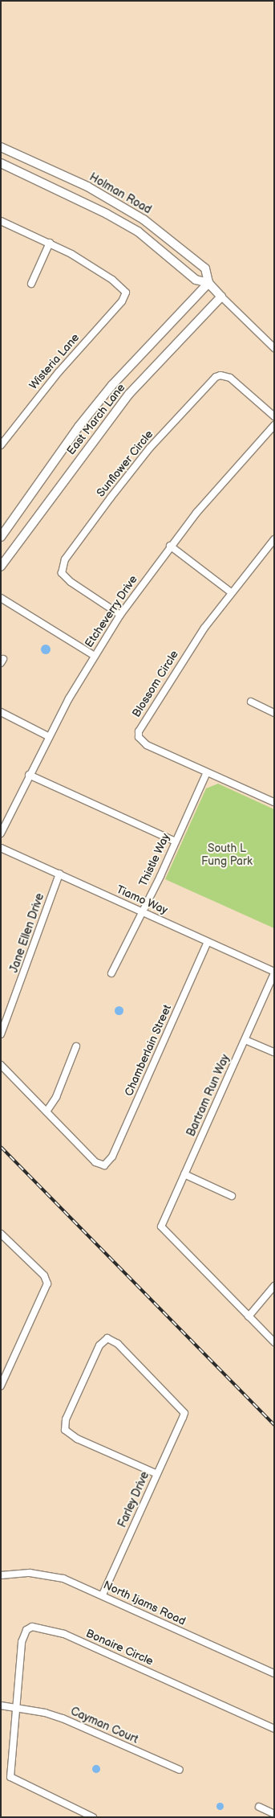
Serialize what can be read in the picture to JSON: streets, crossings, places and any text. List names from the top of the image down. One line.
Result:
{"streets":{"main road":["Holman Road","East March Lane"],"street":["Wisteria Lane","Sunflower Circle","Etcheverry Drive","Blossom Circle","Thistle Way","Tiamo Way","Jane Ellen Drive","Chamberlain Street","Bartram Run Way","Farley Drive","North Ijams Road","Bonaire Circle","Cayman Court"]},"crossings":[["Holman Road","East March Lane"],["Sunflower Circle","Etcheverry Drive"],["Blossom Circle","Thistle Way"],["Thistle Way","Tiamo Way"],["Tiamo Way","Jane Ellen Drive"],["Tiamo Way","Chamberlain Street"],["Tiamo Way","Bartram Run Way"],["Farley Drive","North Ijams Road"],["Bonaire Circle","Cayman Court"]],"parks":["South L Fung Park"]}
